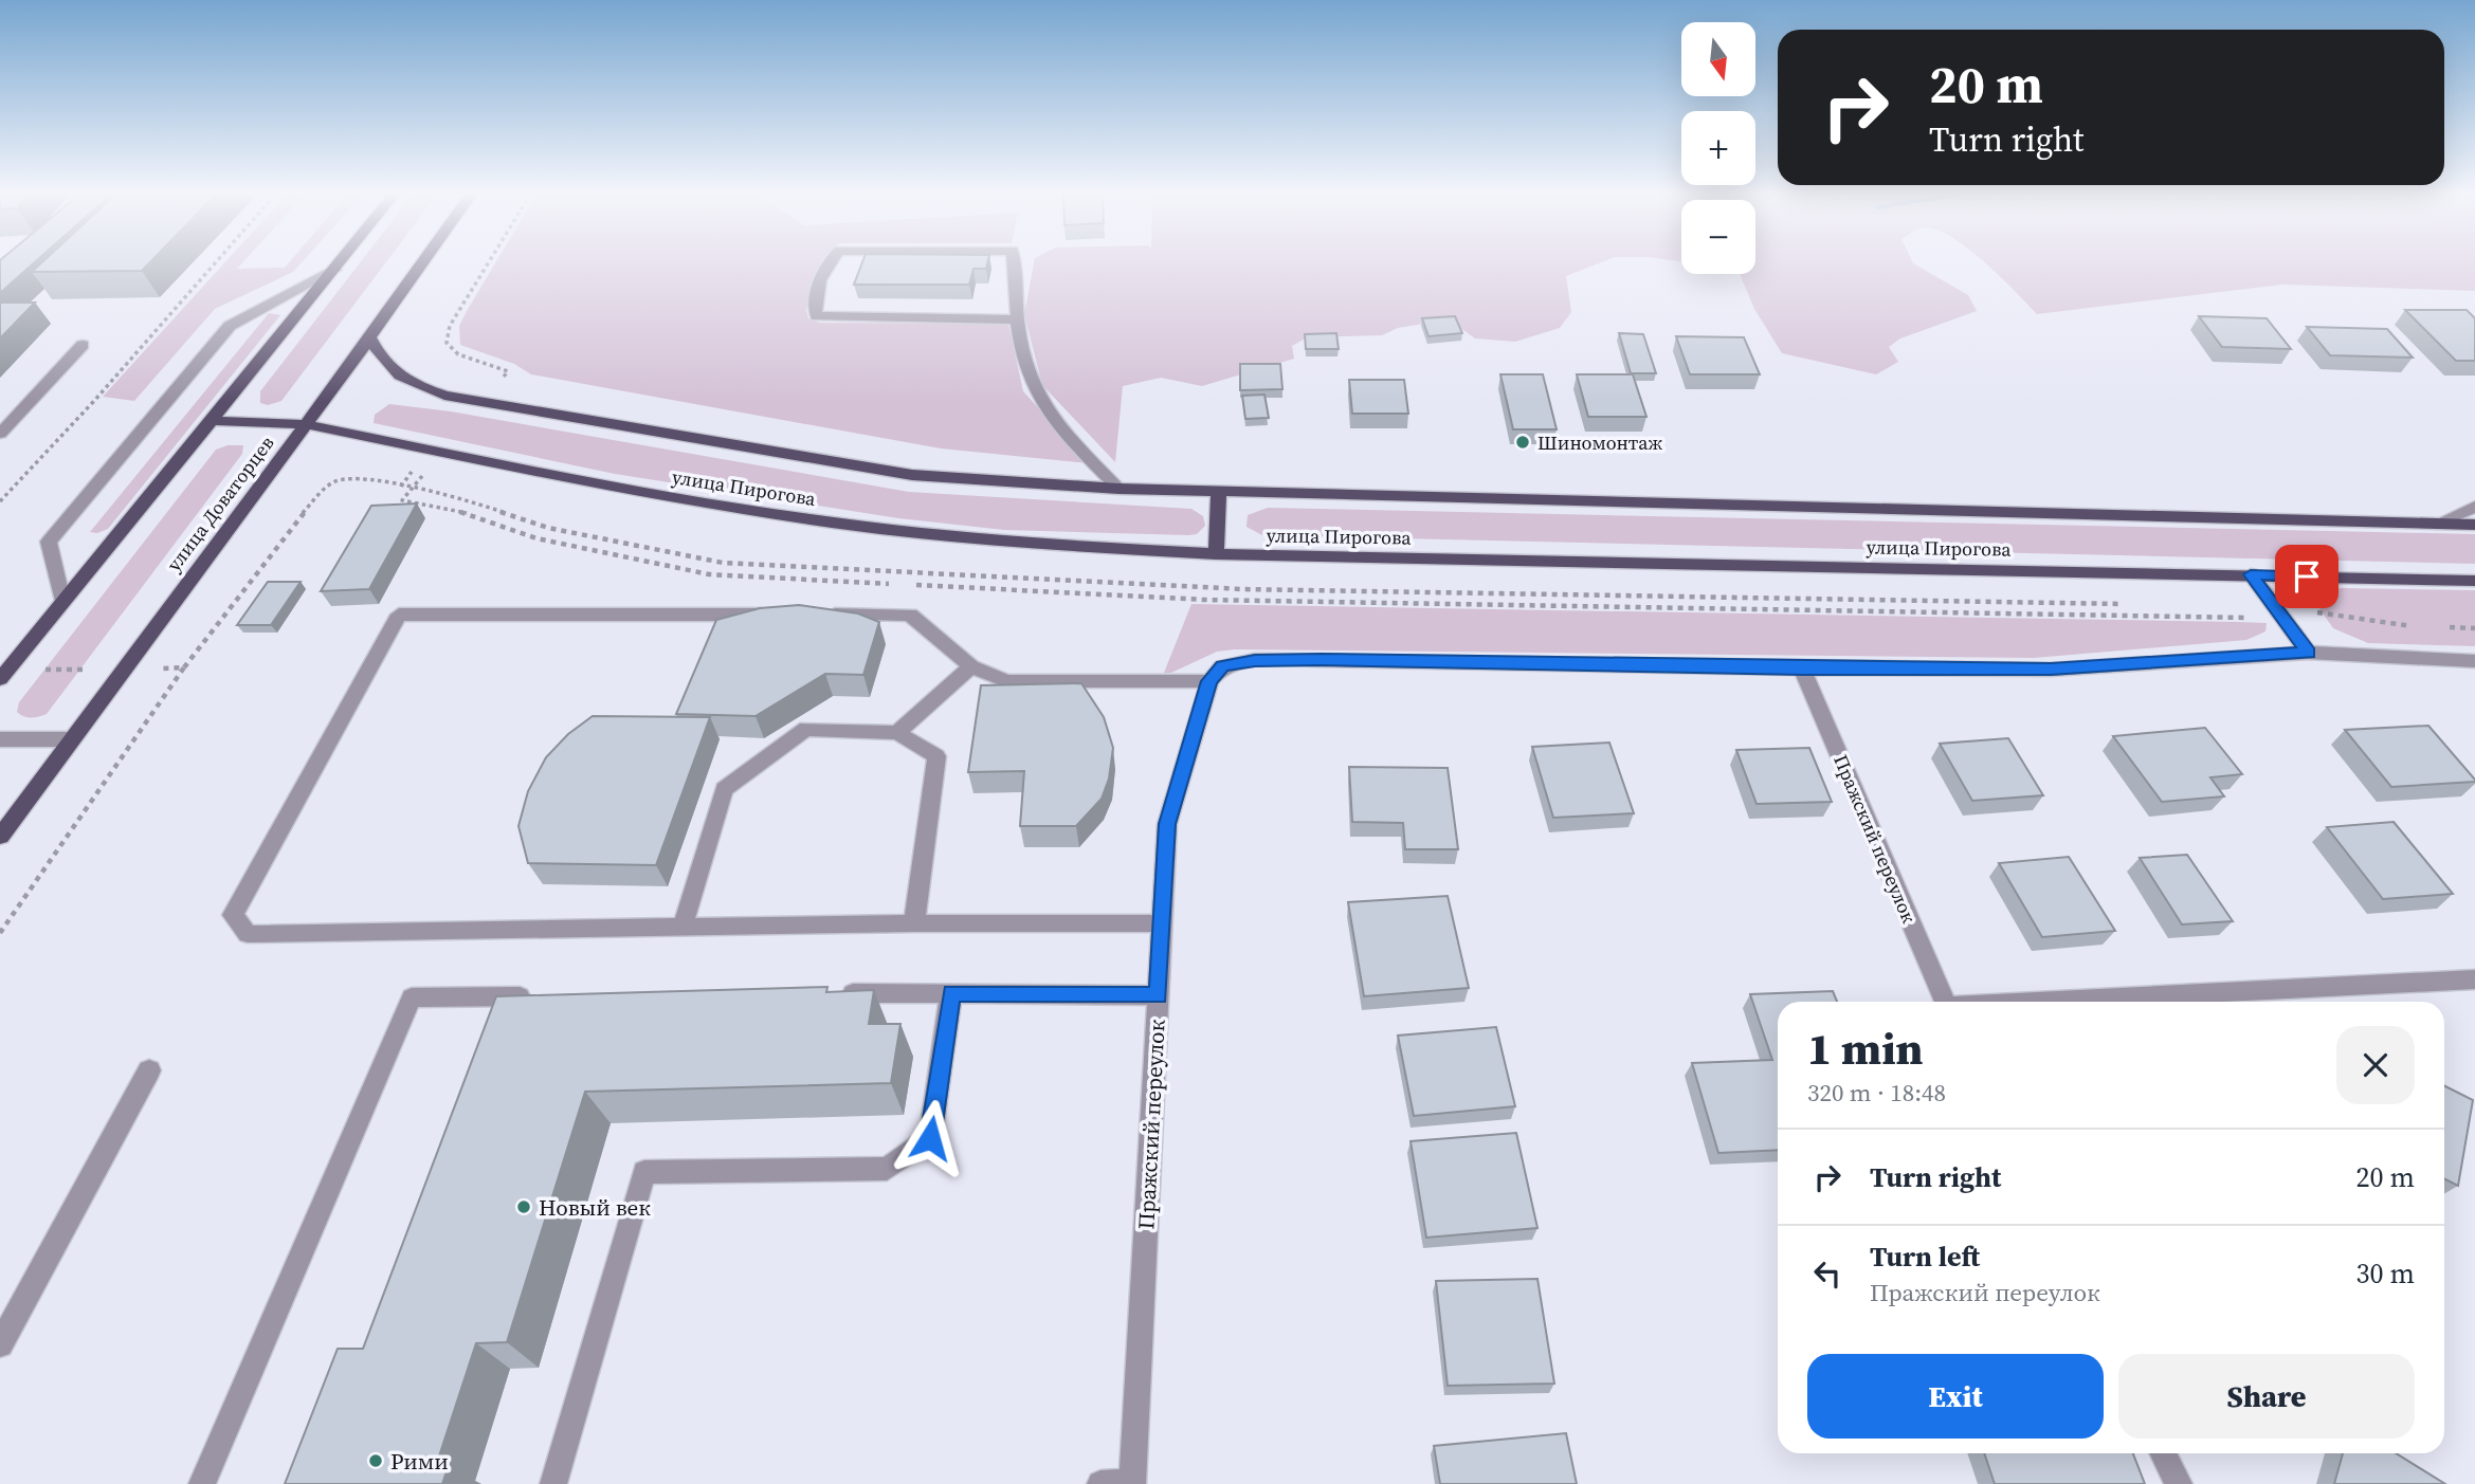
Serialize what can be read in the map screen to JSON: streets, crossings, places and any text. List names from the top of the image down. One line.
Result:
{"streets":{"main road":["улица Пирогова","улица Доваторцев"],"street":["Пражский переулок"]},"crossings":[["улица Пирогова","улица Доваторцев"]],"places":["Шиномонтаж","Новый век","Рими"],"north":"bottom","page":{"map_buttons":["+","−"],"turn":["20 m","Turn right"],"heading":["1 min","320 m · 18:48"],"list":[{"name":"Turn right","value":"20 m"},{"name":"Turn left","note":"Пражский переулок","value":"30 m"}],"buttons":["Exit","Share"]}}
